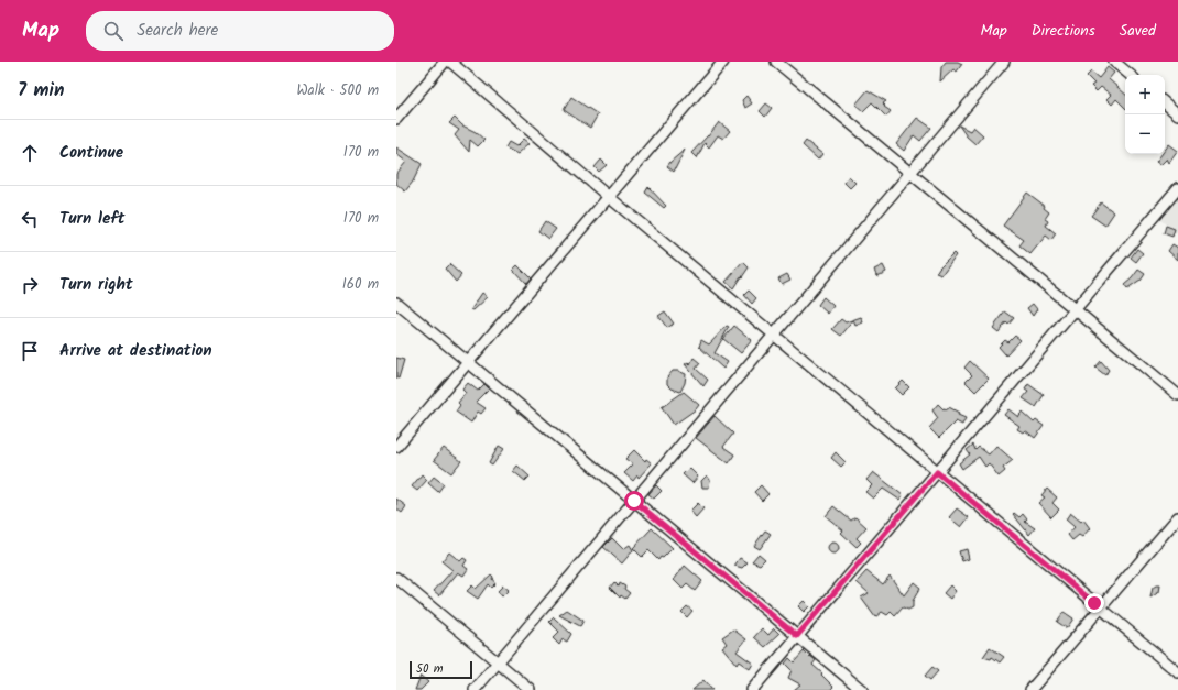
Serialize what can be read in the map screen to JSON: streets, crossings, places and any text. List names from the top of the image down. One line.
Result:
{"scale_bar":"50 m","page":{"header":"Map","search":"Search here","nav":["Map","Directions","Saved"],"heading":["7 min","Walk · 500 m"],"map_buttons":["+","−"],"list":[["Continue","170 m"],["Turn left","170 m"],["Turn right","160 m"],"Arrive at destination"],"scale":"50 m"}}
